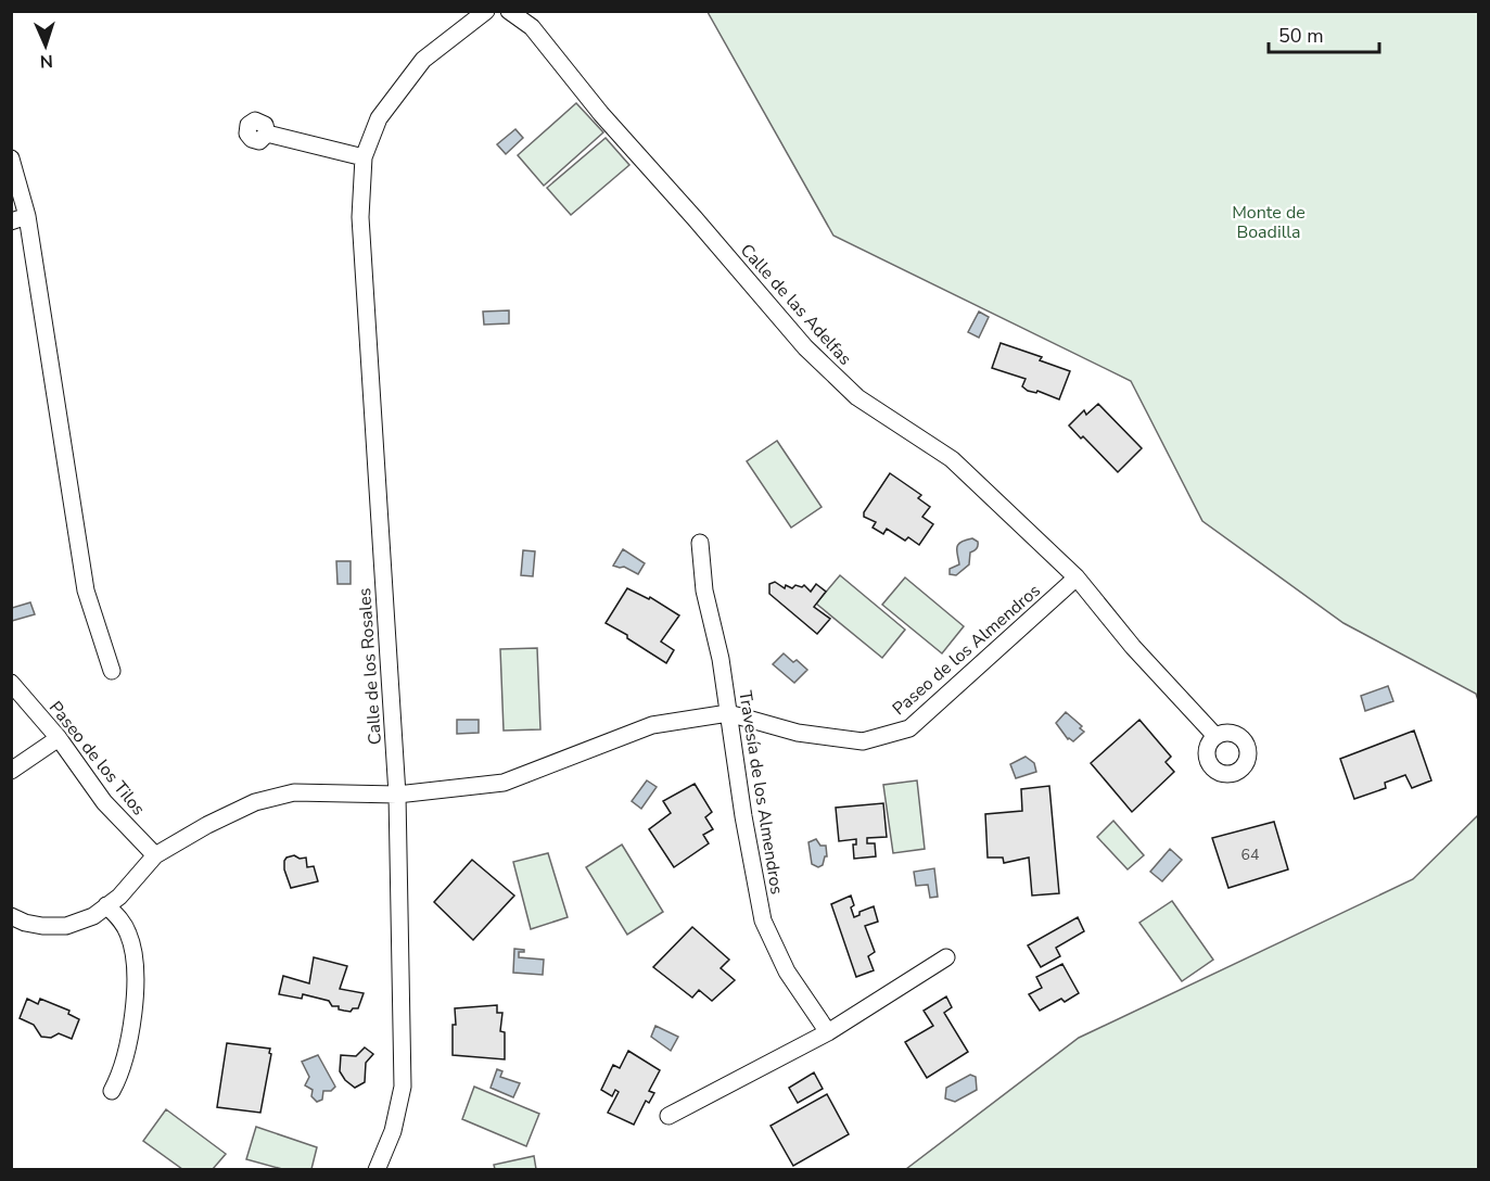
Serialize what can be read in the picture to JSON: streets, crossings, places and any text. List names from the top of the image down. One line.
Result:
{"streets":{"street":["Calle de las Adelfas","Paseo de los Almendros","Calle de los Rosales","Paseo de los Tilos","Travesía de los Almendros"]},"crossings":[["Calle de las Adelfas","Paseo de los Almendros"],["Paseo de los Almendros","Calle de los Rosales"],["Paseo de los Almendros","Paseo de los Tilos"],["Paseo de los Almendros","Travesía de los Almendros"]],"parks":["Monte de Boadilla"],"house_numbers":["64"],"scale_bar":"50 m","north":"bottom"}
